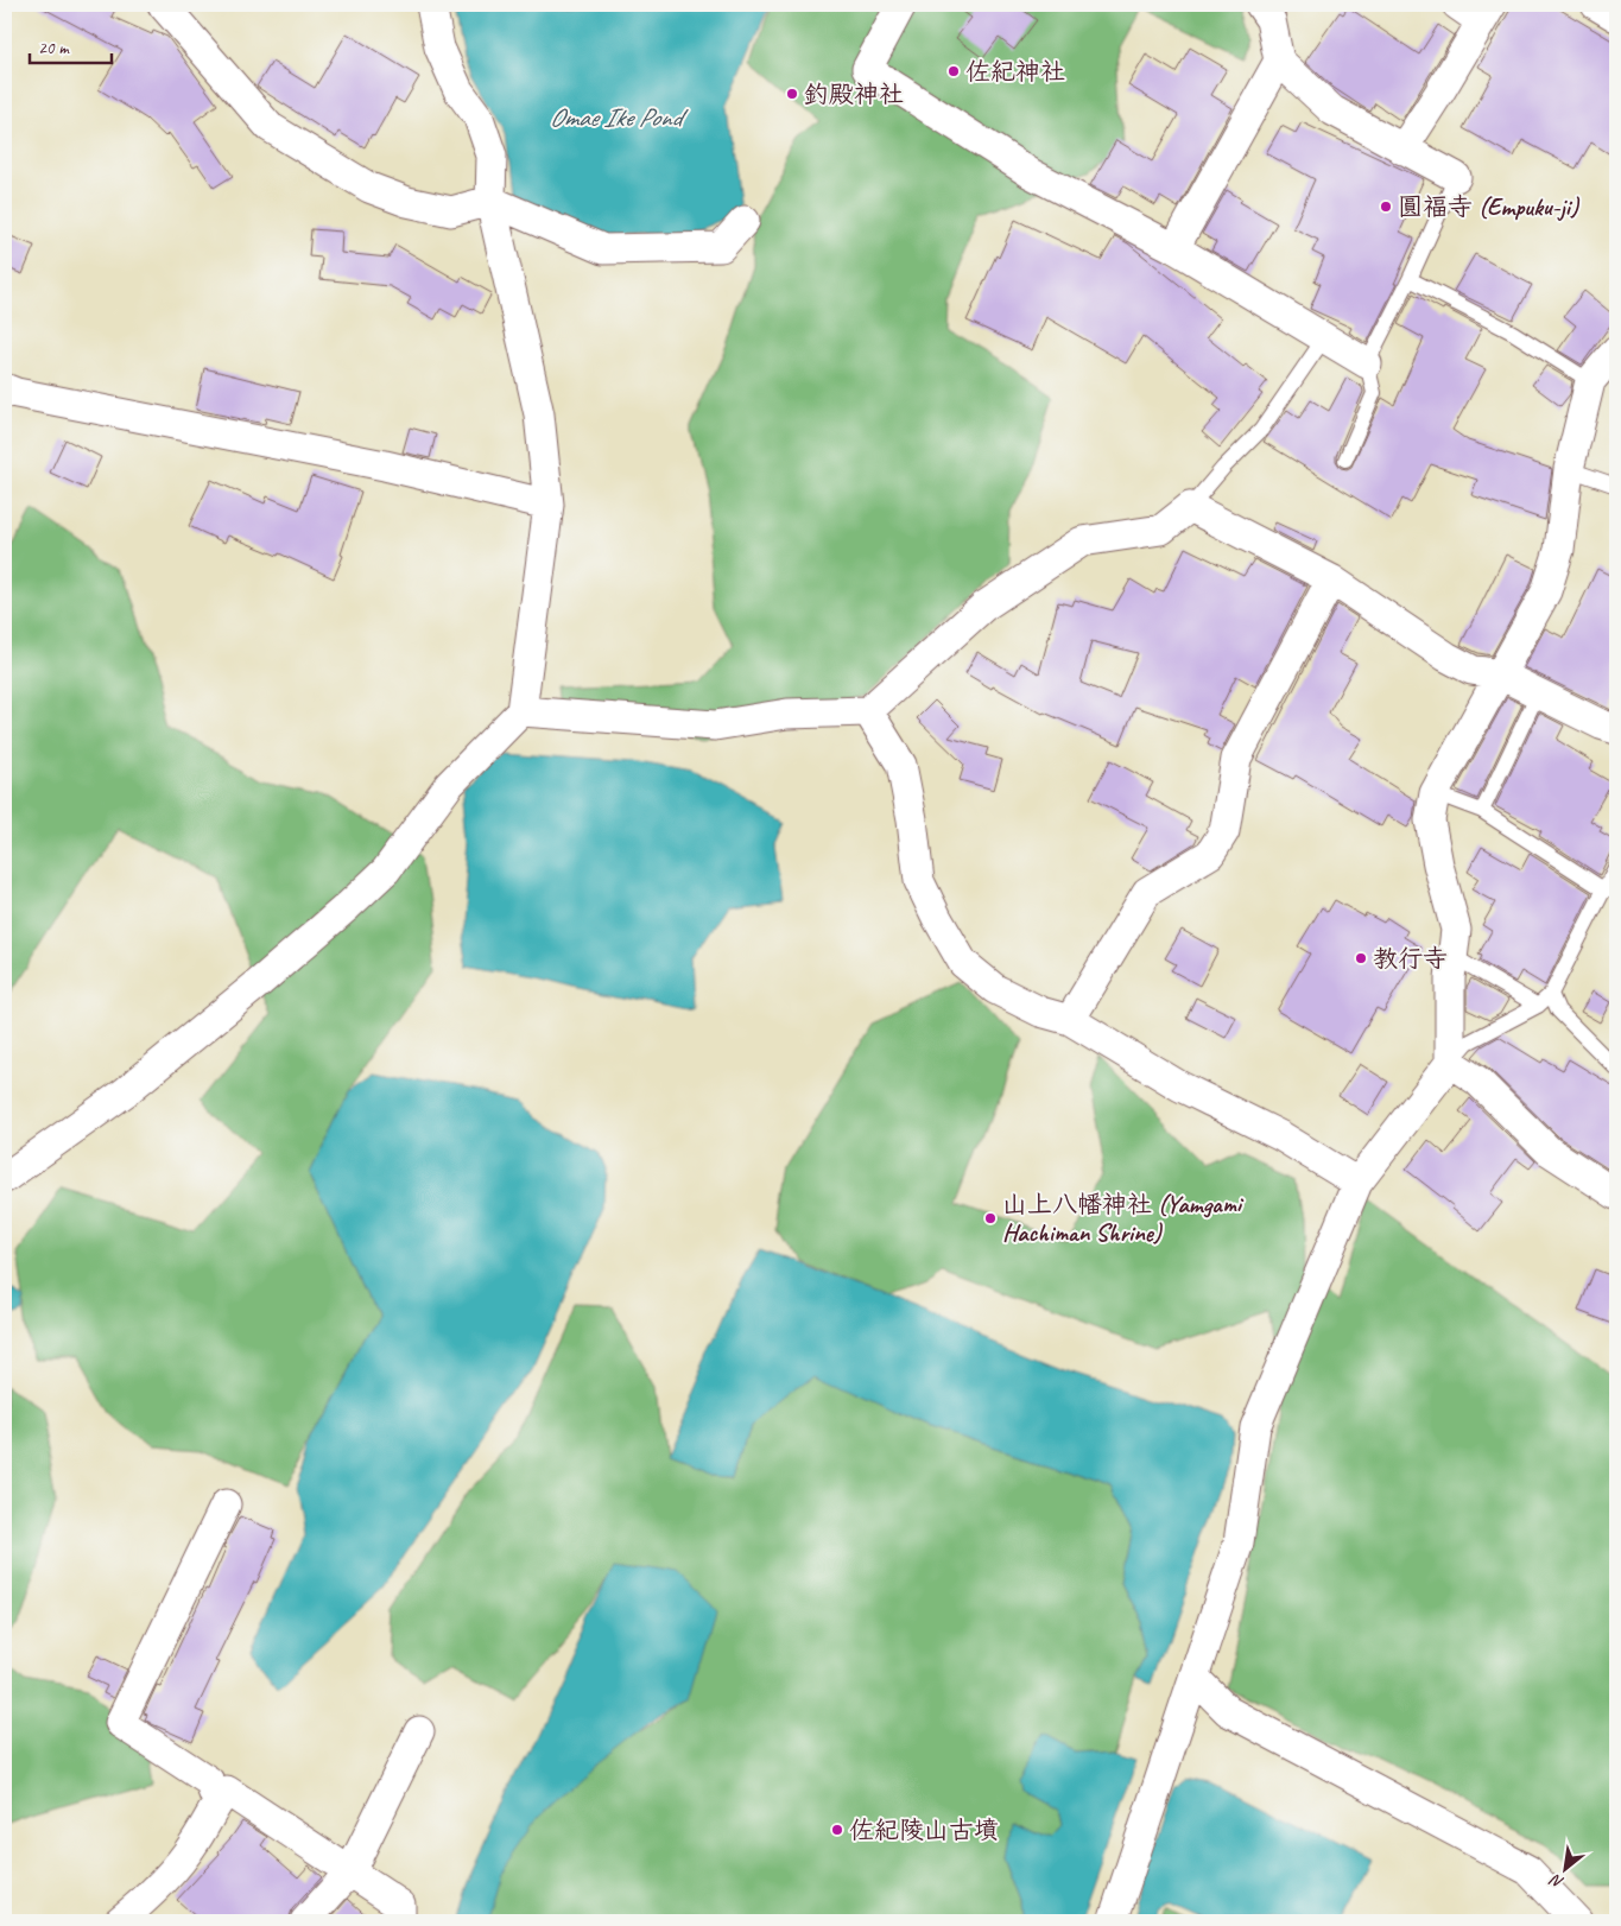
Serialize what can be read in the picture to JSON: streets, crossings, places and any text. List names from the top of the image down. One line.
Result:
{"water":["Omae Ike Pond"],"places":["佐紀神社","釣殿神社","圓福寺 (Empuku-ji)","教行寺","山上八幡神社 (Yamgami Hachiman Shrine)","佐紀陵山古墳"],"scale_bar":"20 m","north":"bottom left"}
